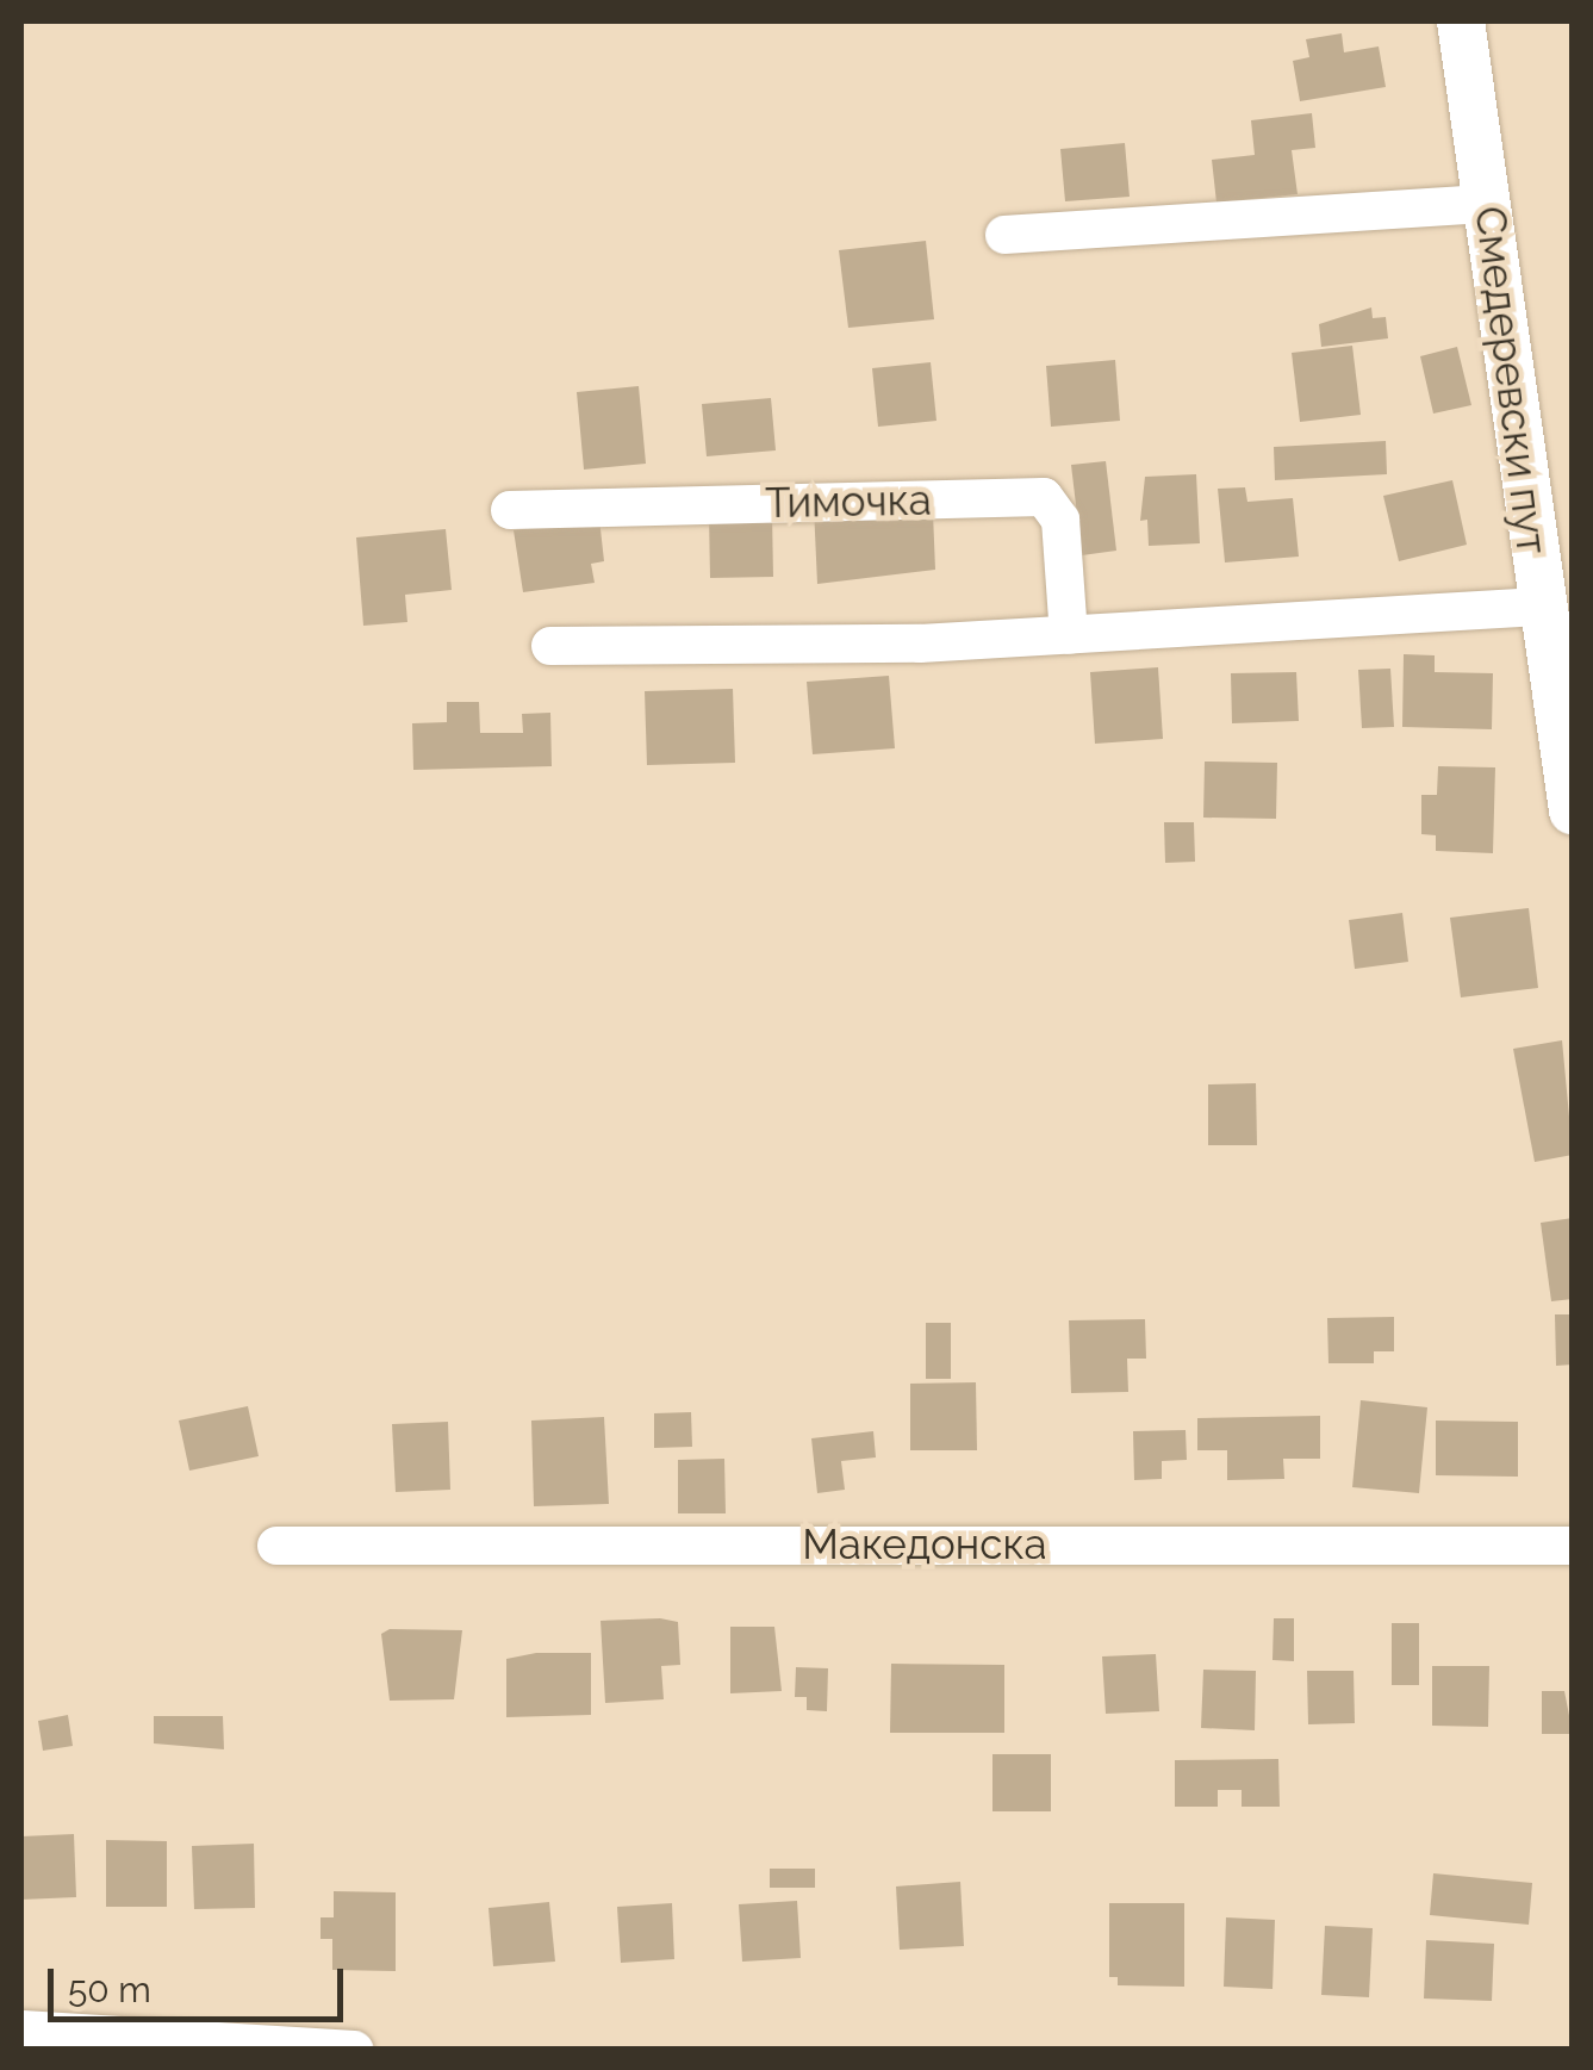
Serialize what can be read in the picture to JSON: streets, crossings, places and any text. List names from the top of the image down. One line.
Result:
{"streets":{"street":["Смедеревски пут","Тимочка","Македонска"]},"scale_bar":"50 m"}
